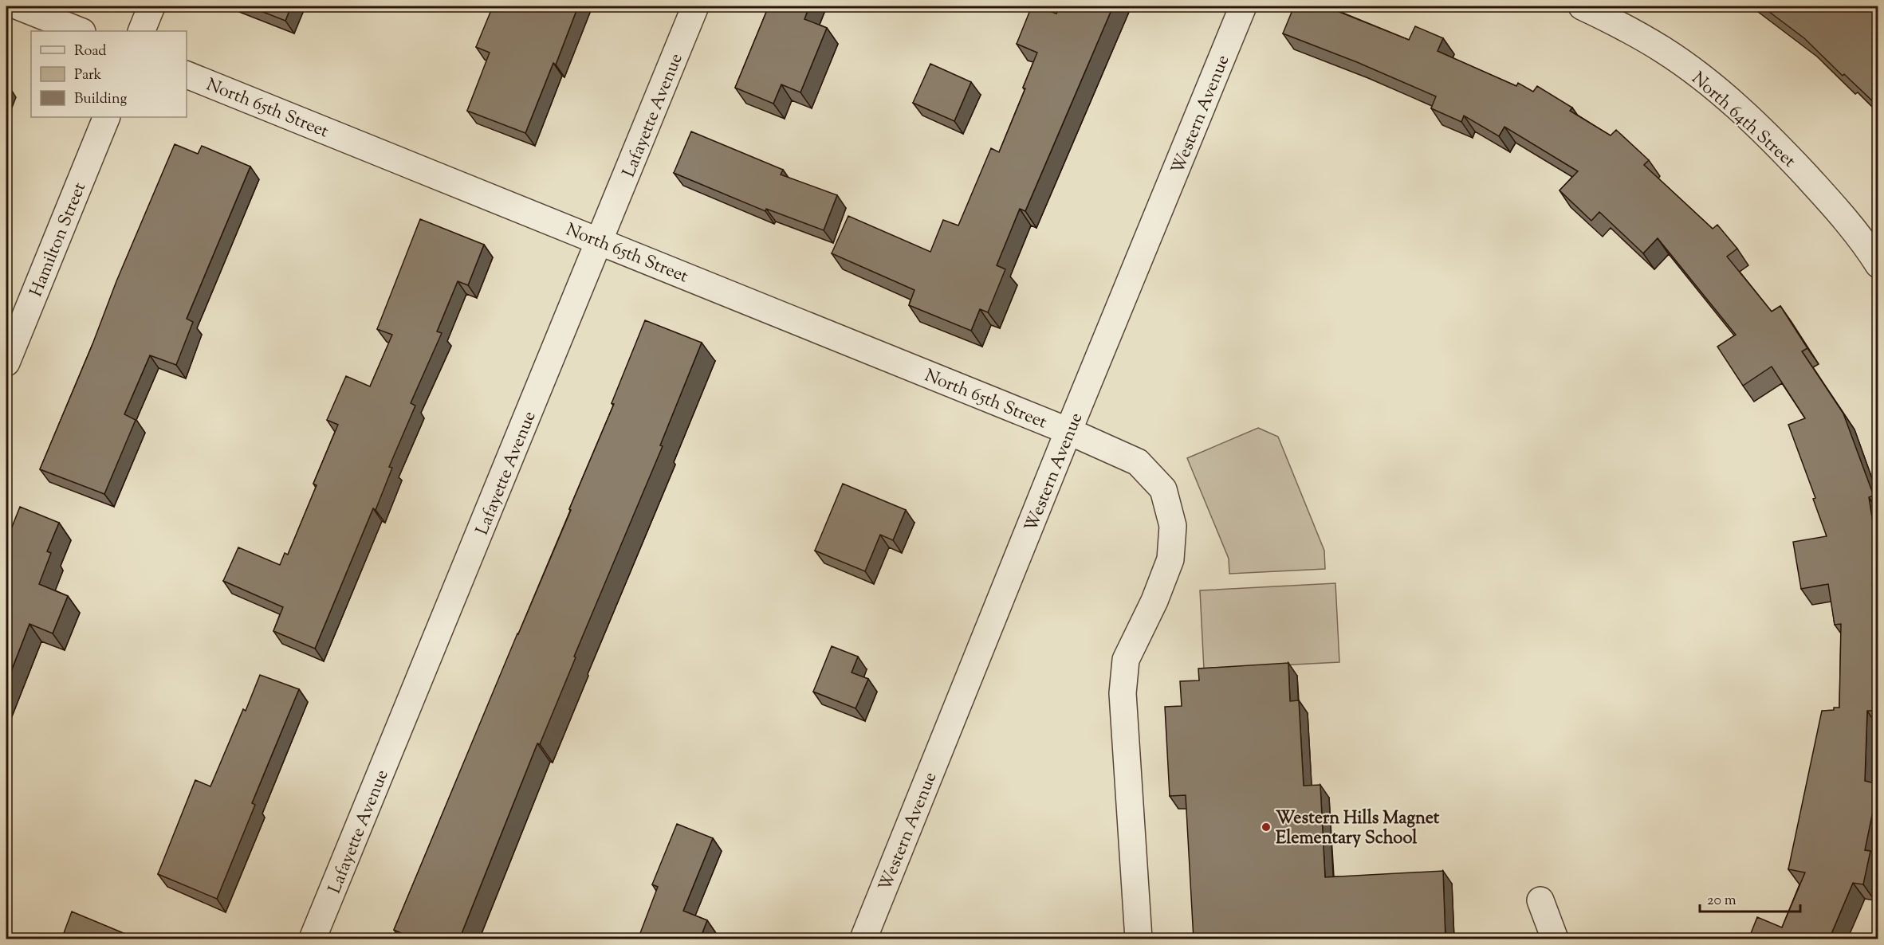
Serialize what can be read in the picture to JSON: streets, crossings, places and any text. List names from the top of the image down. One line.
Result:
{"streets":{"street":["North 65th Street","Western Avenue","Lafayette Avenue","North 64th Street","Hamilton Street"]},"crossings":[["North 65th Street","Western Avenue"],["North 65th Street","Lafayette Avenue"]],"places":["Western Hills Magnet Elementary School"],"legend":["Road","Park","Building"],"scale_bar":"20 m"}
